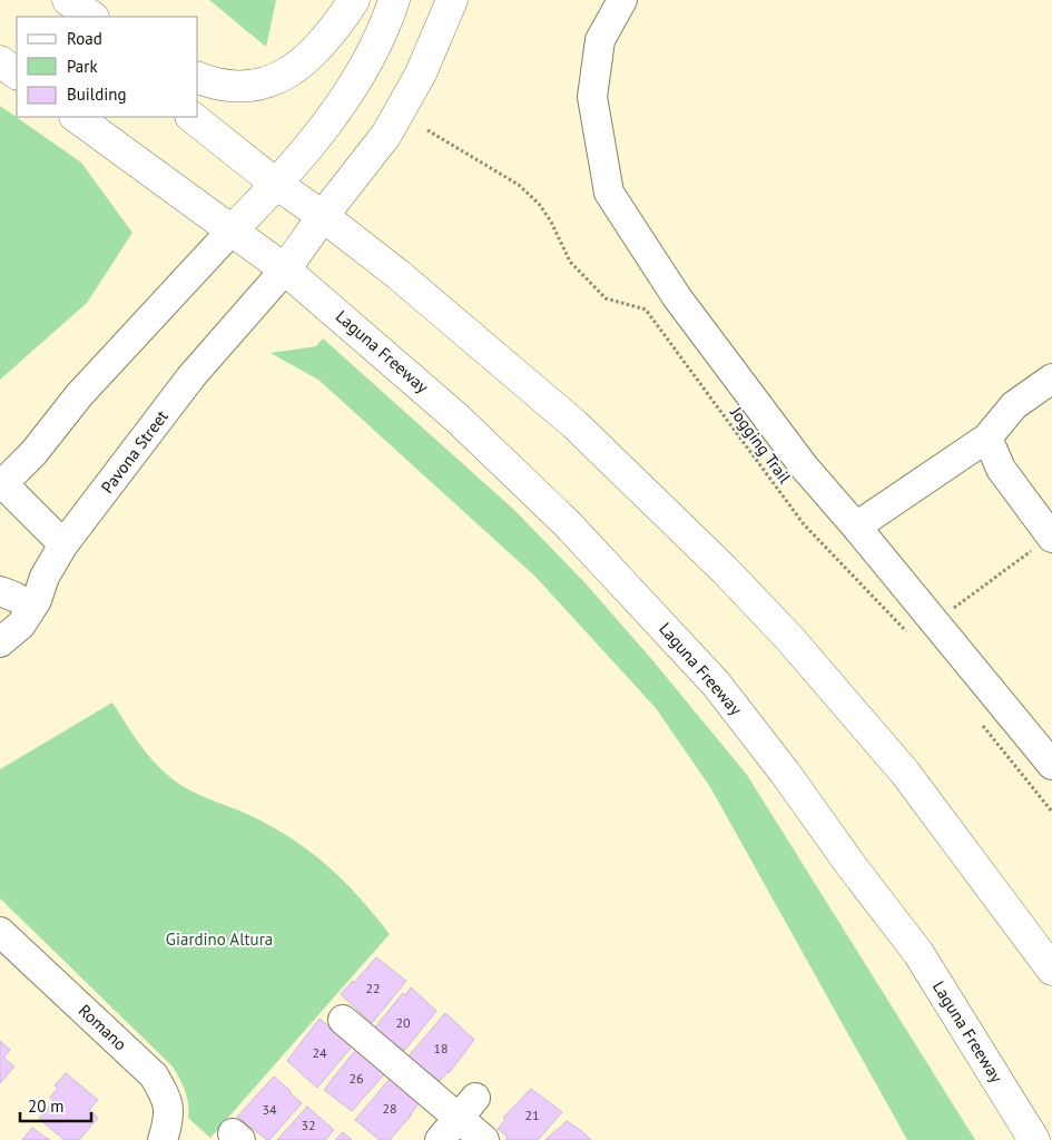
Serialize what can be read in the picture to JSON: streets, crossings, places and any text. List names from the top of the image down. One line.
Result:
{"streets":{"main road":["Laguna Freeway"],"street":["Pavona Street","Romano"],"path":["Jogging Trail"]},"crossings":[["Laguna Freeway","Pavona Street"]],"parks":["Giardino Altura"],"house_numbers":["22","20","18","24","26","28","34","21","32"],"legend":["Road","Park","Building"],"scale_bar":"20 m"}
